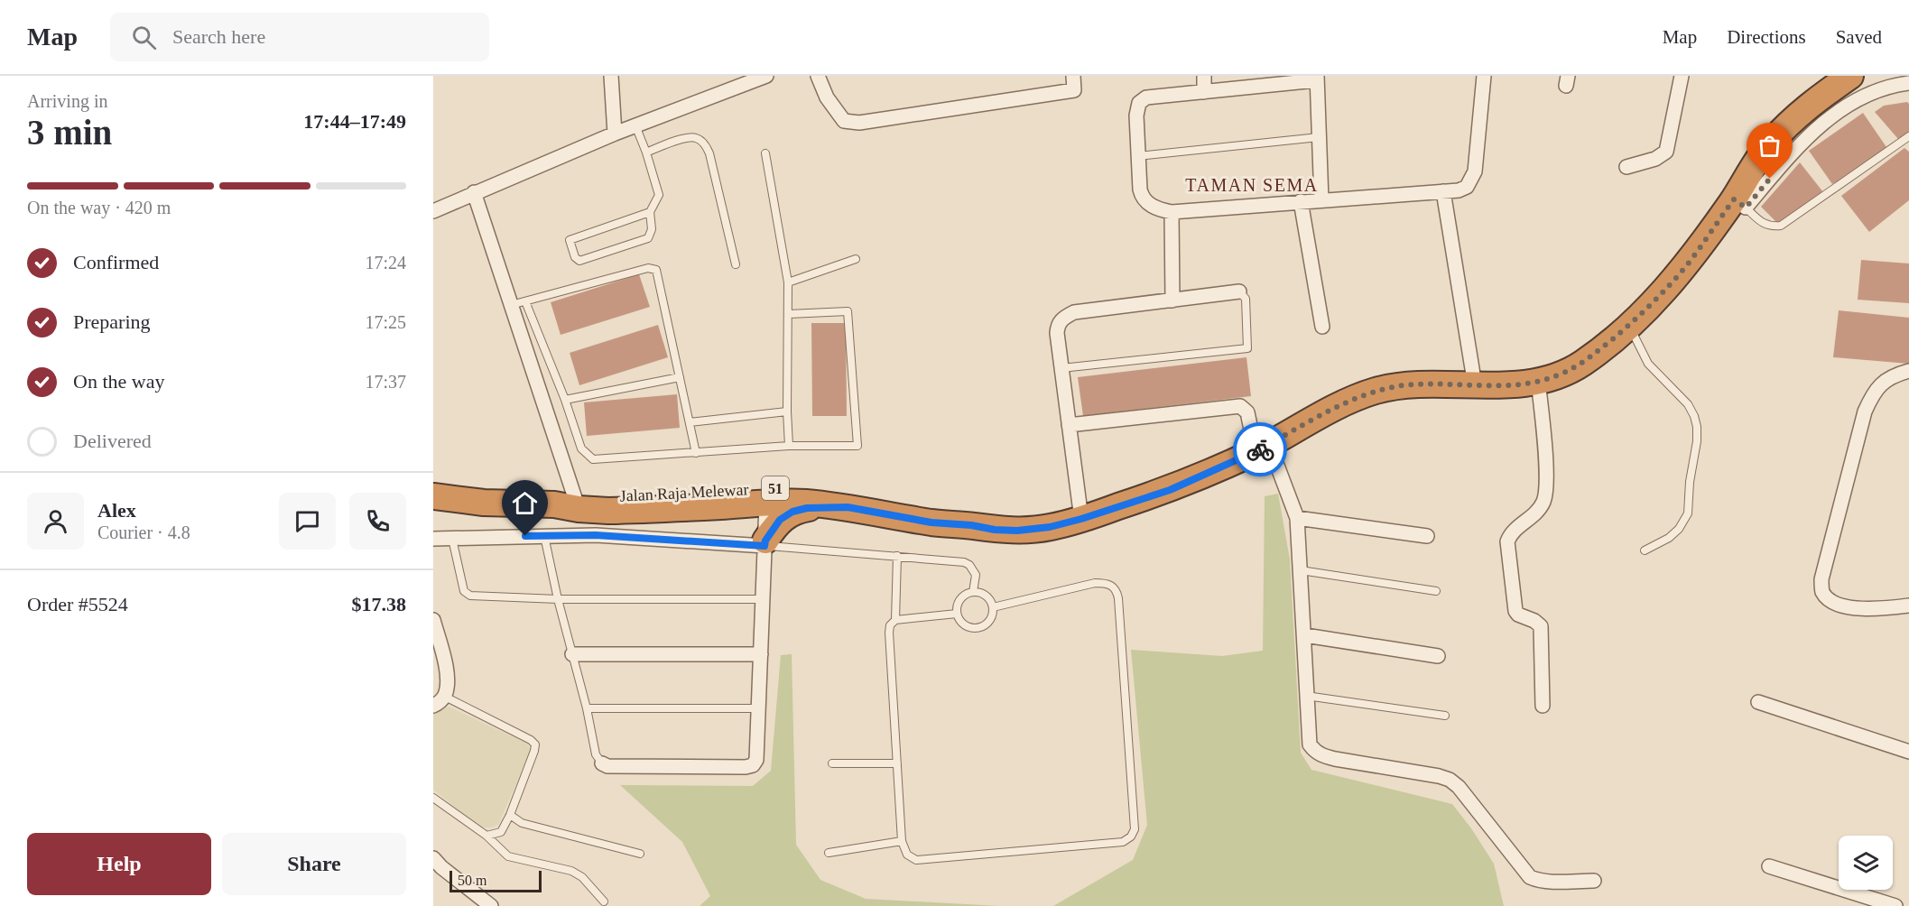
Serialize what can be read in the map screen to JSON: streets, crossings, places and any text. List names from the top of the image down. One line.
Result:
{"streets":{"highway":["51","Jalan Raja Melewar"]},"districts":["TAMAN SEMA"],"scale_bar":"50 m","page":{"header":"Map","search":"Search here","nav":["Map","Directions","Saved"],"heading":["3 min","Arriving in","17:44–17:49"],"panel":["Alex","Courier · 4.8","Order #5524","$17.38"],"bar":"On the way · 420 m","list":[["Confirmed","17:24"],["Preparing","17:25"],["On the way","17:37"],"Delivered"],"buttons":["Help","Share"],"scale":"50 m"}}
